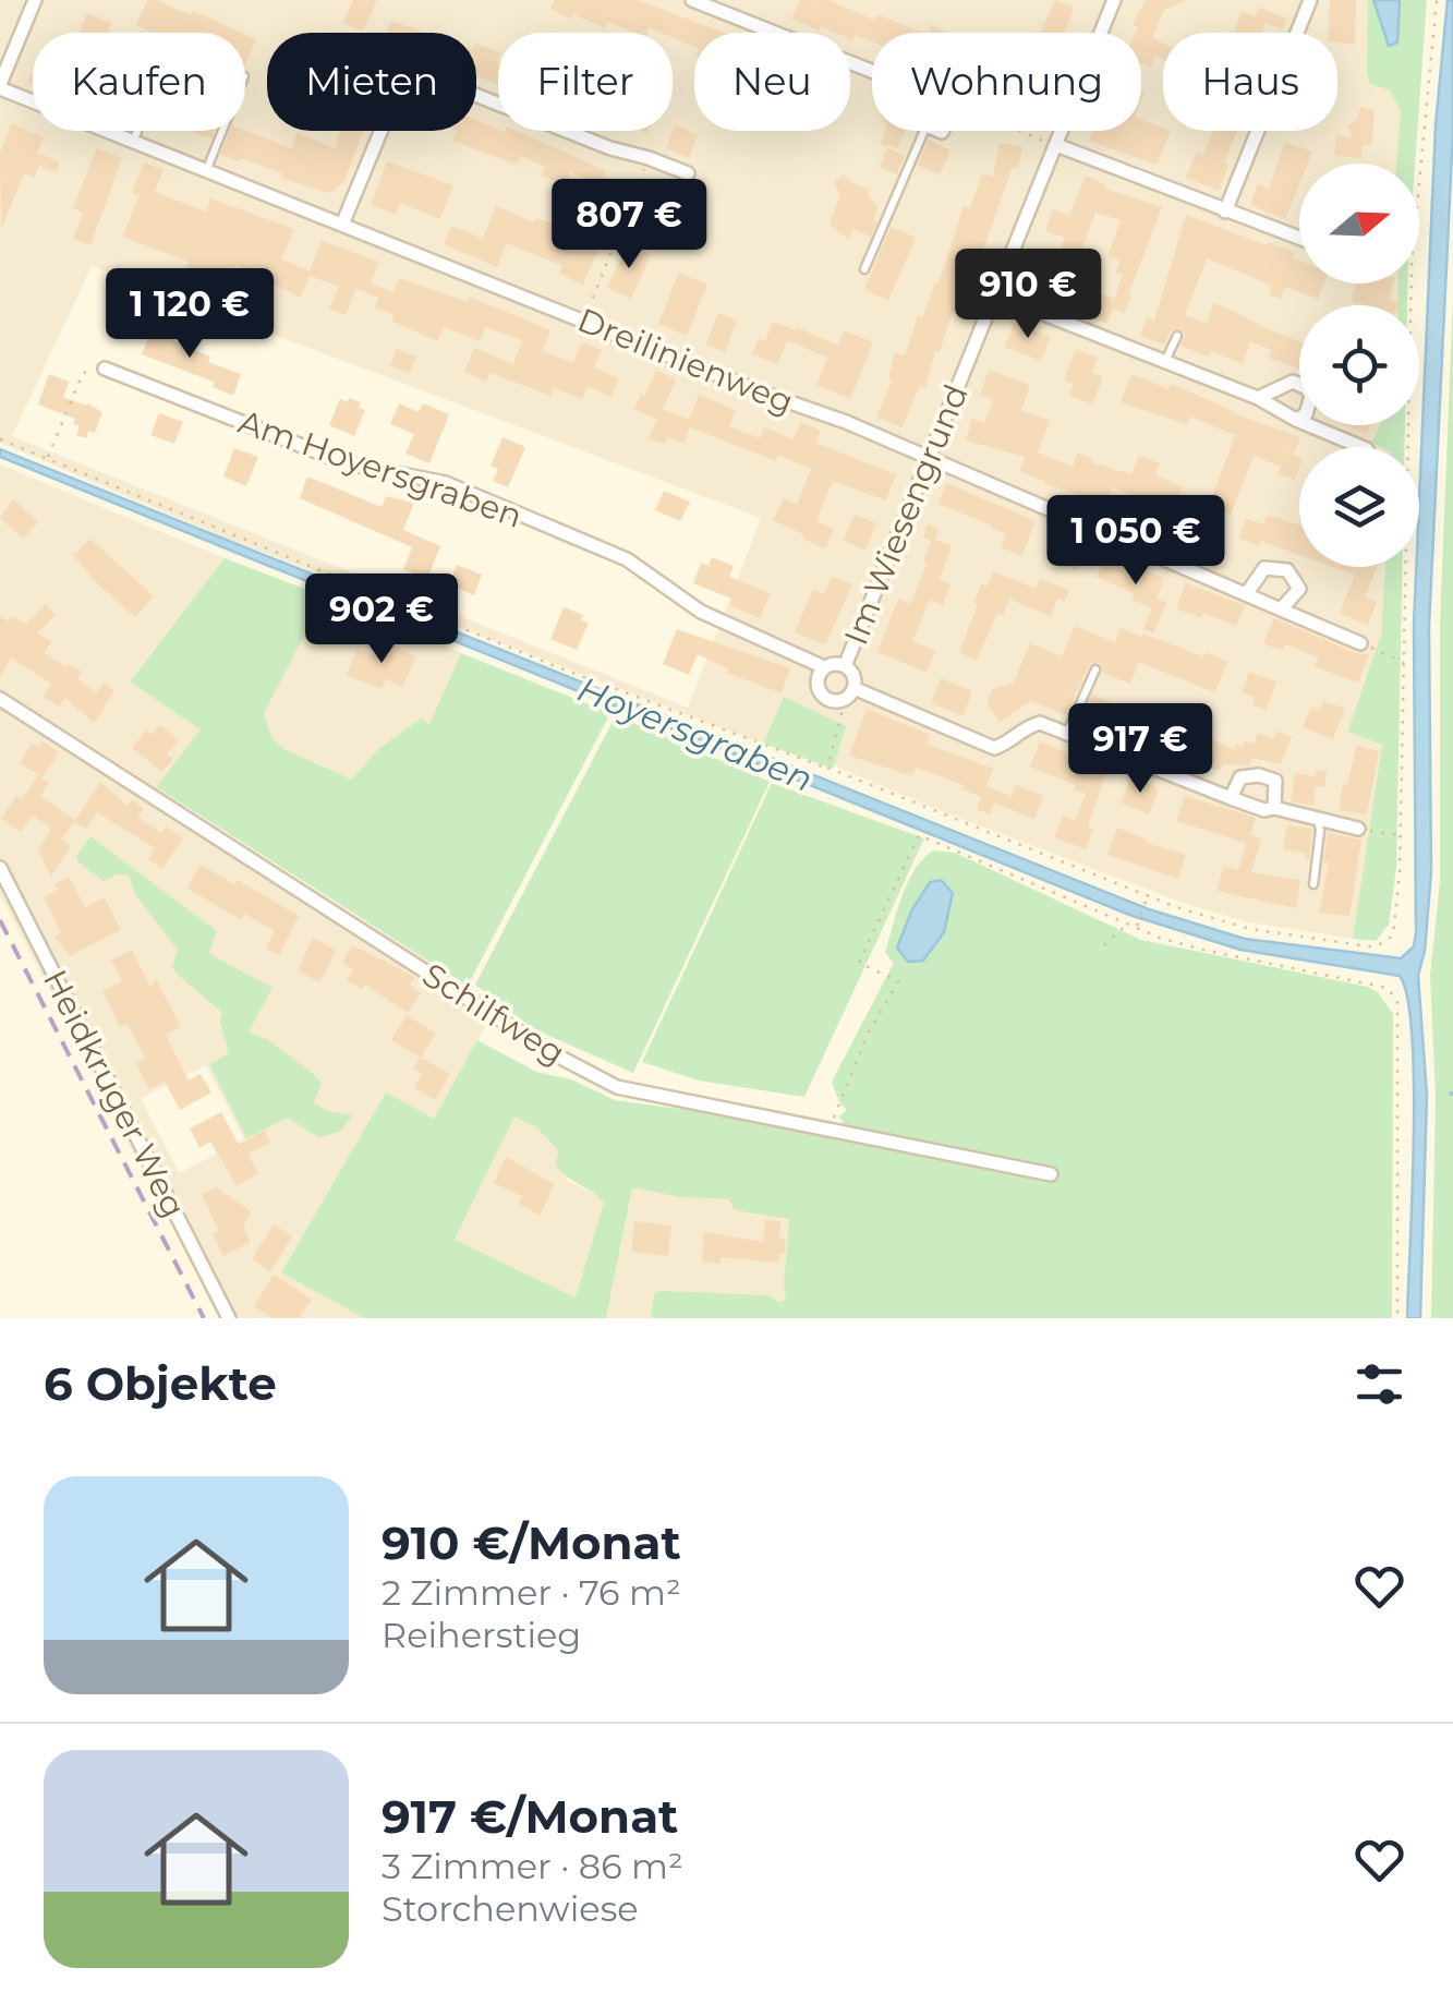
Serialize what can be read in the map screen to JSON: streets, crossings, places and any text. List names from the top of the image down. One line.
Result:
{"streets":{"street":["Dreilinienweg","Am Hoyersgraben","Im Wiesengrund","Schilfweg","Heidkruger Weg"]},"crossings":[["Dreilinienweg","Im Wiesengrund"],["Am Hoyersgraben","Im Wiesengrund"]],"water":["Hoyersgraben"],"north":"right","page":{"chip":["Kaufen","Mieten","Filter","Neu","Wohnung","Haus"],"price":["807 €","910 €","1 120 €","1 050 €","902 €","917 €"],"heading":"6 Objekte","list":[{"name":"910 €/Monat","note":"2 Zimmer · 76 m² · Reiherstieg"},{"name":"917 €/Monat","note":"3 Zimmer · 86 m² · Storchenwiese"}]}}
